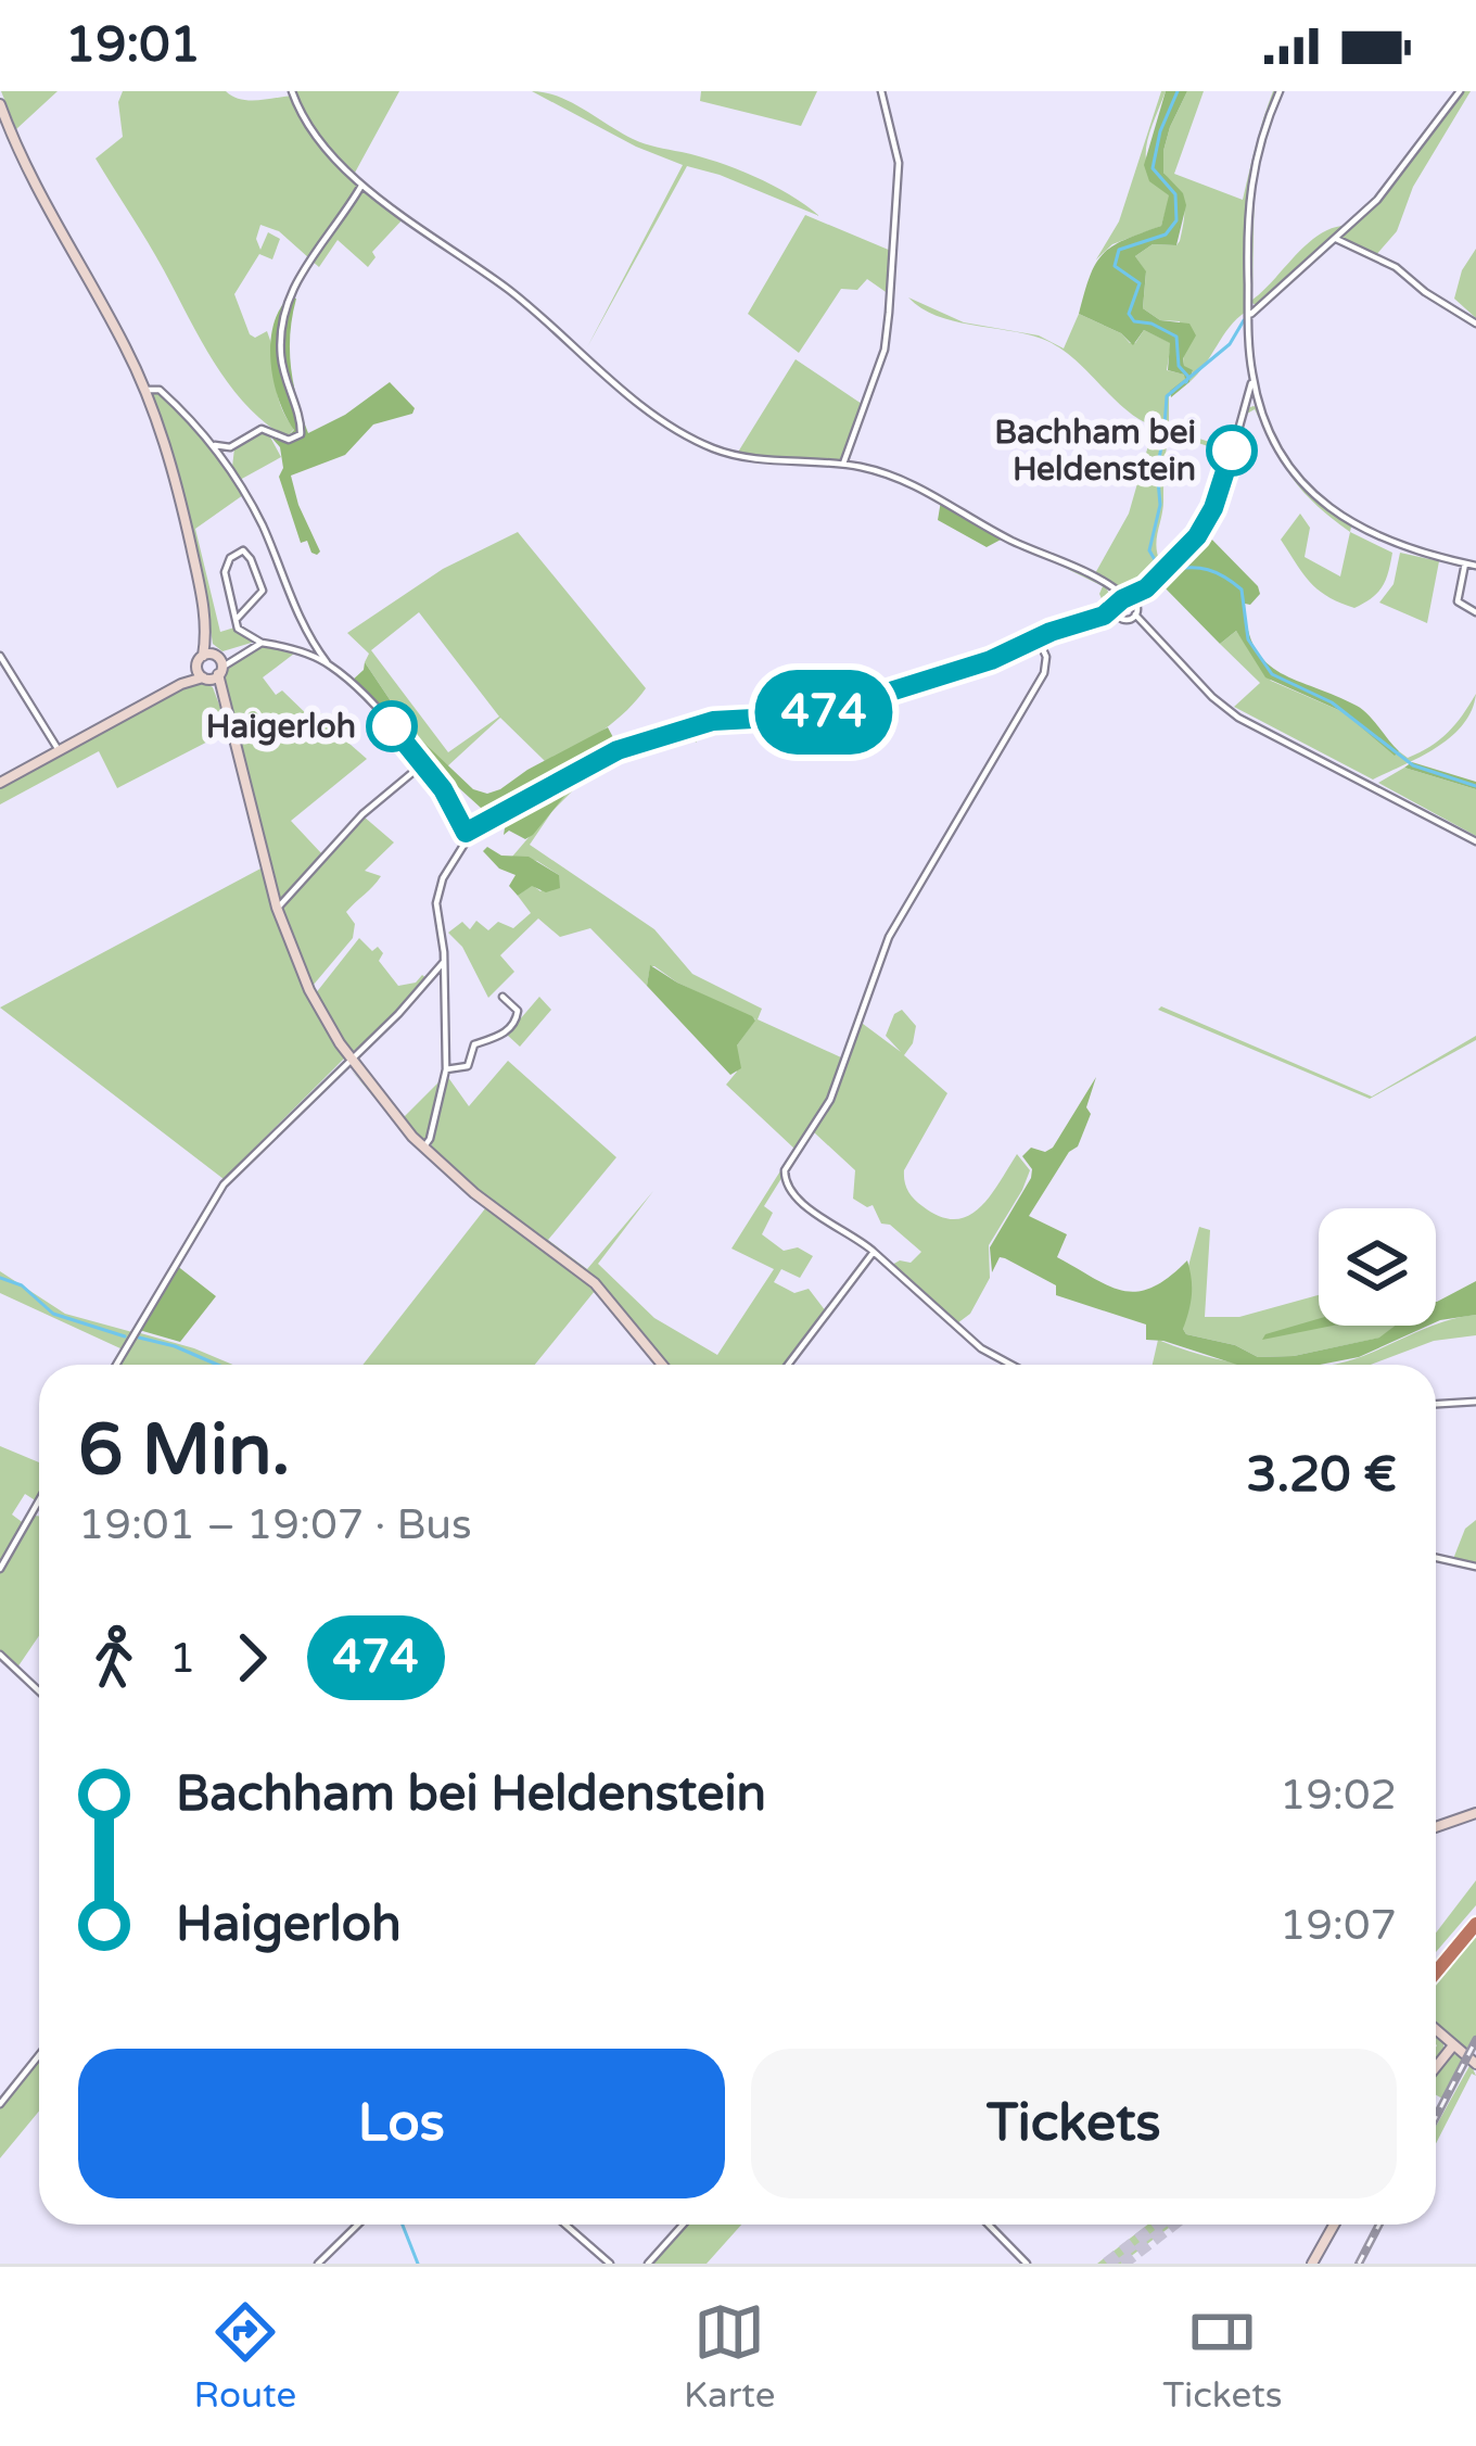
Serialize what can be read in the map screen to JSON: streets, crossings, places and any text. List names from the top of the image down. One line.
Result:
{"places":["Bachham bei Heldenstein","Haigerloh"],"lines":["bus line 474"],"page":{"status":"19:01","on_map":"474","heading":["6 Min.","19:01 – 19:07 · Bus","3.20 €"],"legs":["1","474"],"list":[{"name":"Bachham bei Heldenstein","value":"19:02"},{"name":"Haigerloh","value":"19:07"}],"buttons":["Los","Tickets"],"tabs":["Route","Karte","Tickets"]}}
